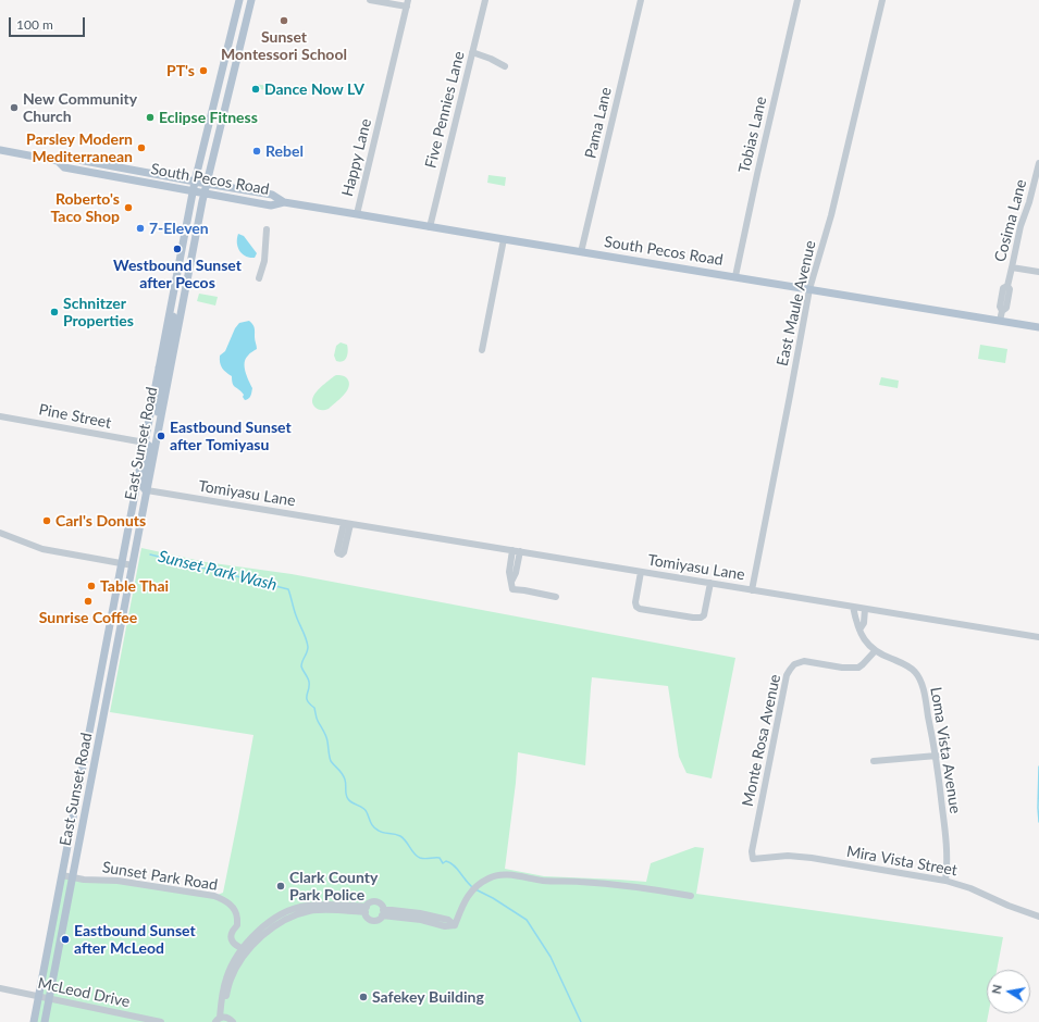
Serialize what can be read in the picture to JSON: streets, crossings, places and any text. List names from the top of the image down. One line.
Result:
{"streets":{"main road":["South Pecos Road","East Sunset Road"],"street":["Five Pennies Lane","Pama Lane","Tobias Lane","Happy Lane","Cosima Lane","East Maule Avenue","Pine Street","Tomiyasu Lane","Monte Rosa Avenue","Loma Vista Avenue","Mira Vista Street","Sunset Park Road","McLeod Drive"]},"crossings":[["Five Pennies Lane","South Pecos Road"],["Pama Lane","South Pecos Road"],["Tobias Lane","South Pecos Road"],["Happy Lane","South Pecos Road"],["South Pecos Road","Cosima Lane"],["South Pecos Road","East Maule Avenue"],["South Pecos Road","East Sunset Road"],["East Maule Avenue","Tomiyasu Lane"],["Pine Street","East Sunset Road"],["East Sunset Road","Tomiyasu Lane"],["East Sunset Road","Sunset Park Road"],["East Sunset Road","McLeod Drive"],["Tomiyasu Lane","Loma Vista Avenue"],["Monte Rosa Avenue","Loma Vista Avenue"],["Monte Rosa Avenue","Mira Vista Street"],["Loma Vista Avenue","Mira Vista Street"]],"water":["Sunset Park Wash"],"places":["Sunset Montessori School","PT's","Dance Now LV","New Community Church","Eclipse Fitness","Parsley Modern Mediterranean","Rebel","Roberto's Taco Shop","7-Eleven","Westbound Sunset after Pecos","Schnitzer Properties","Eastbound Sunset after Tomiyasu","Carl's Donuts","Table Thai","Sunrise Coffee","Clark County Park Police","Eastbound Sunset after McLeod","Safekey Building"],"scale_bar":"100 m","north":"left"}
